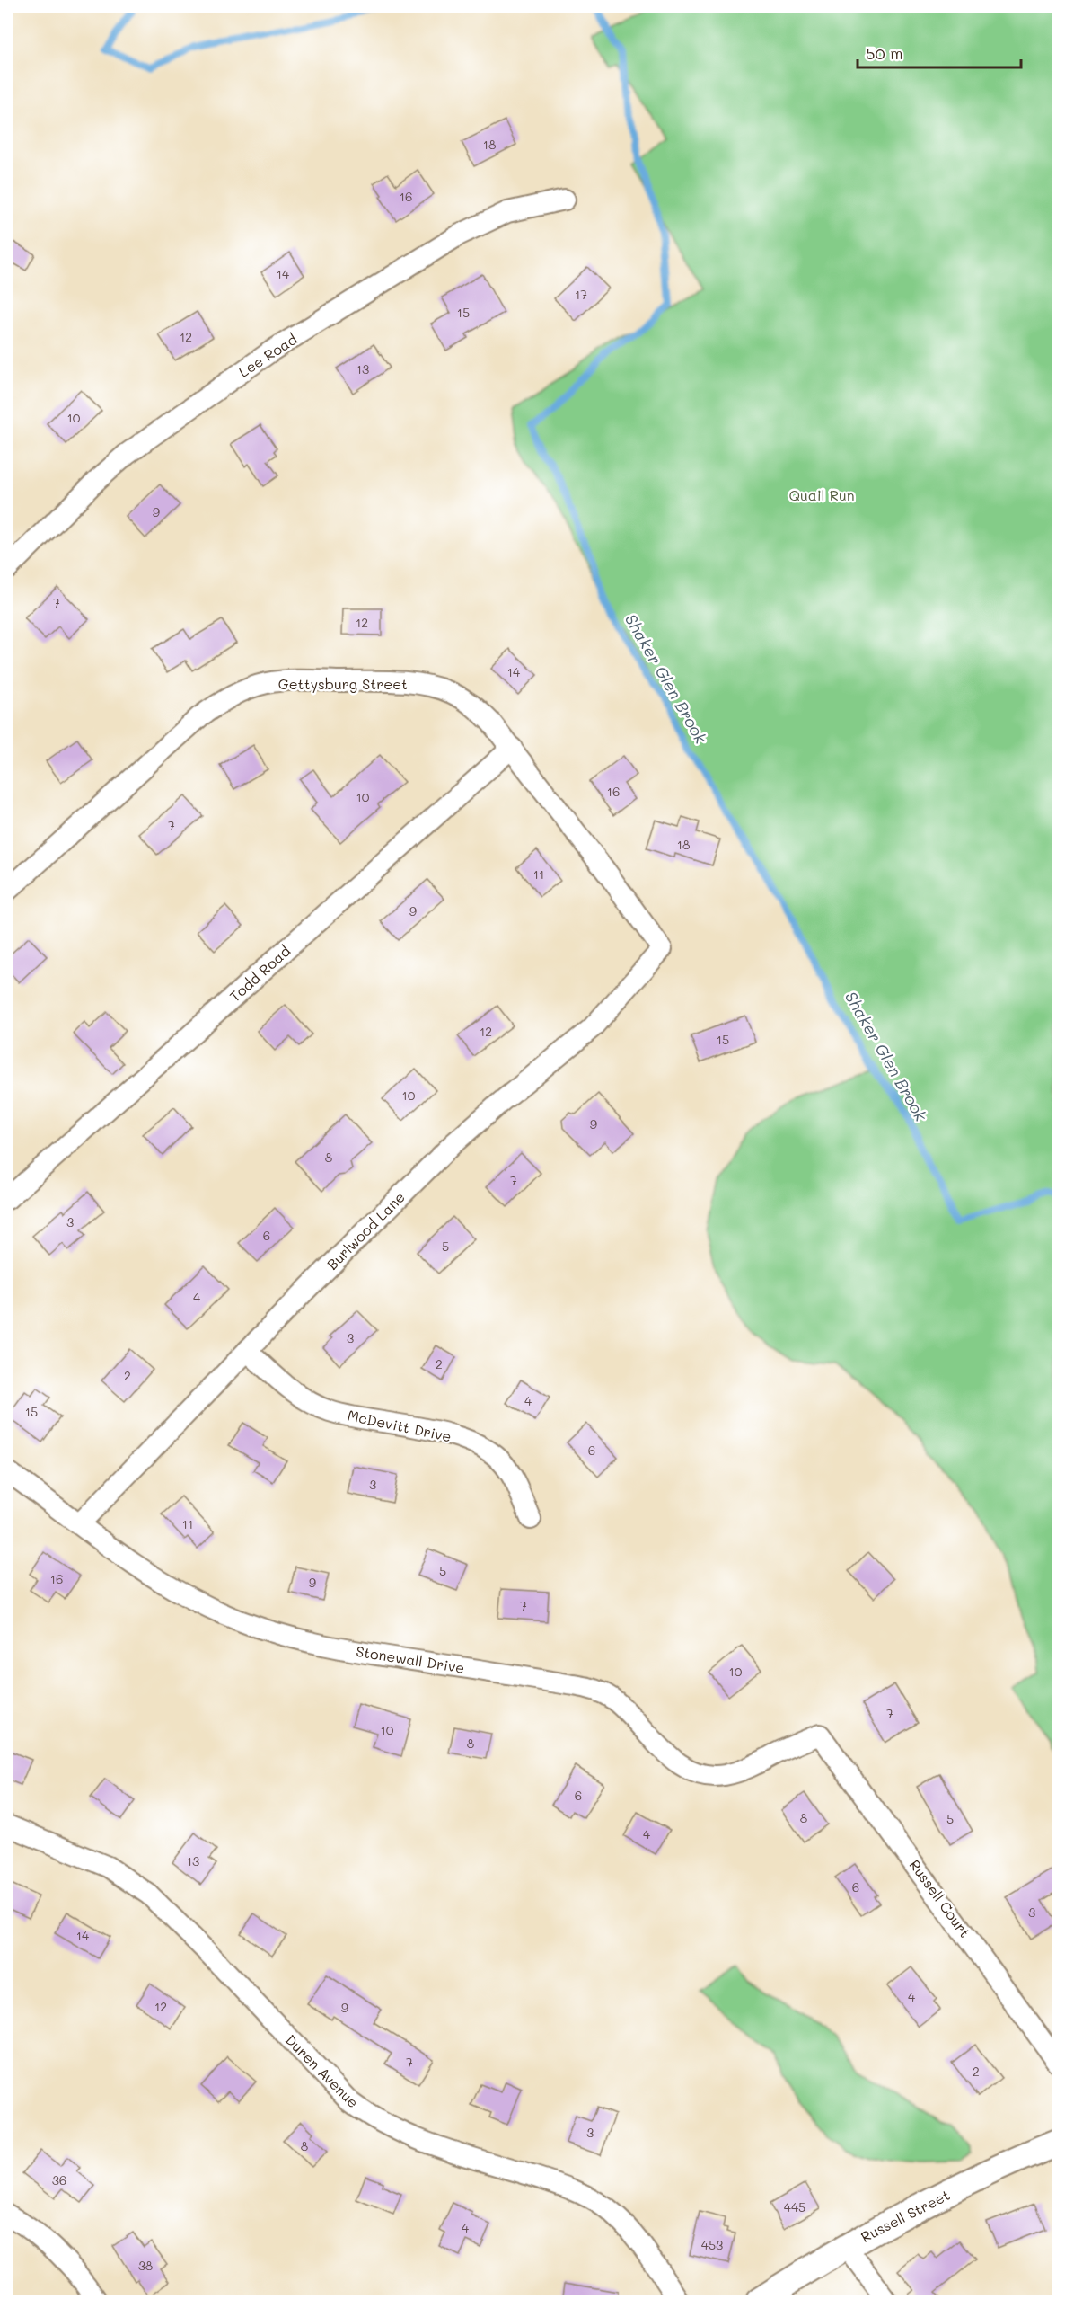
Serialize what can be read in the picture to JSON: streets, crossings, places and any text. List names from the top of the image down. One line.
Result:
{"streets":{"street":["Lee Road","Gettysburg Street","Todd Road","Burlwood Lane","McDevitt Drive","Stonewall Drive","Russell Court","Duren Avenue","Russell Street"]},"crossings":[["Gettysburg Street","Todd Road"],["Gettysburg Street","Burlwood Lane"],["Burlwood Lane","McDevitt Drive"],["Burlwood Lane","Stonewall Drive"],["Stonewall Drive","Russell Court"]],"water":["Shaker Glen Brook"],"parks":["Quail Run"],"house_numbers":["18","16","14","17","15","12","13","10","9","7","12","14","16","10","7","18","11","9","12","15","10","9","8","7","3","6","5","4","3","2","2","4","15","6","3","11","5","16","9","7","10","7","10","8","6","8","5","4","13","6","3","14","4","12","9","7","2","3","8","36","445","4","453","38"],"scale_bar":"50 m"}
